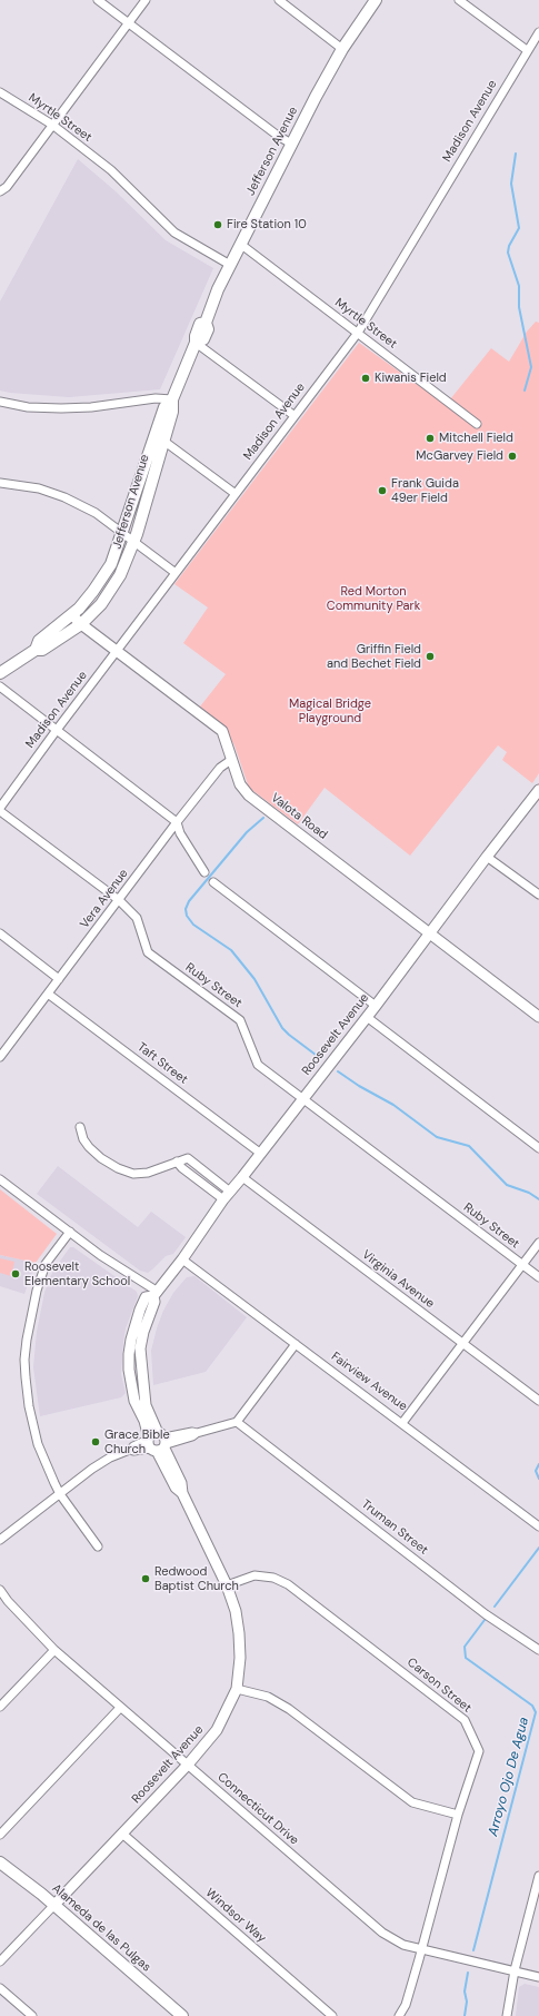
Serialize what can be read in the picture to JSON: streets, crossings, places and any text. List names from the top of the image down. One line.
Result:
{"streets":{"main road":["Jefferson Avenue","Alameda de las Pulgas"],"street":["Myrtle Street","Madison Avenue","Valota Road","Vera Avenue","Ruby Street","Roosevelt Avenue","Taft Street","Virginia Avenue","Fairview Avenue","Truman Street","Carson Street","Connecticut Drive","Windsor Way"]},"crossings":[["Myrtle Street","Madison Avenue"],["Myrtle Street","Jefferson Avenue"],["Madison Avenue","Valota Road"],["Madison Avenue","Ruby Street"],["Jefferson Avenue","Valota Road"],["Valota Road","Vera Avenue"],["Valota Road","Roosevelt Avenue"],["Vera Avenue","Ruby Street"],["Vera Avenue","Taft Street"],["Ruby Street","Roosevelt Avenue"],["Roosevelt Avenue","Taft Street"],["Roosevelt Avenue","Virginia Avenue"],["Roosevelt Avenue","Fairview Avenue"],["Roosevelt Avenue","Carson Street"],["Roosevelt Avenue","Connecticut Drive"],["Roosevelt Avenue","Windsor Way"],["Roosevelt Avenue","Alameda de las Pulgas"],["Carson Street","Connecticut Drive"]],"water":["Arroyo Ojo De Agua"],"parks":["Red Morton Community Park","Magical Bridge Playground"],"places":["Fire Station 10","Kiwanis Field","Mitchell Field","McGarvey Field","Frank Guida 49er Field","Griffin Field and Bechet Field","Roosevelt Elementary School","Grace Bible Church","Redwood Baptist Church"]}
